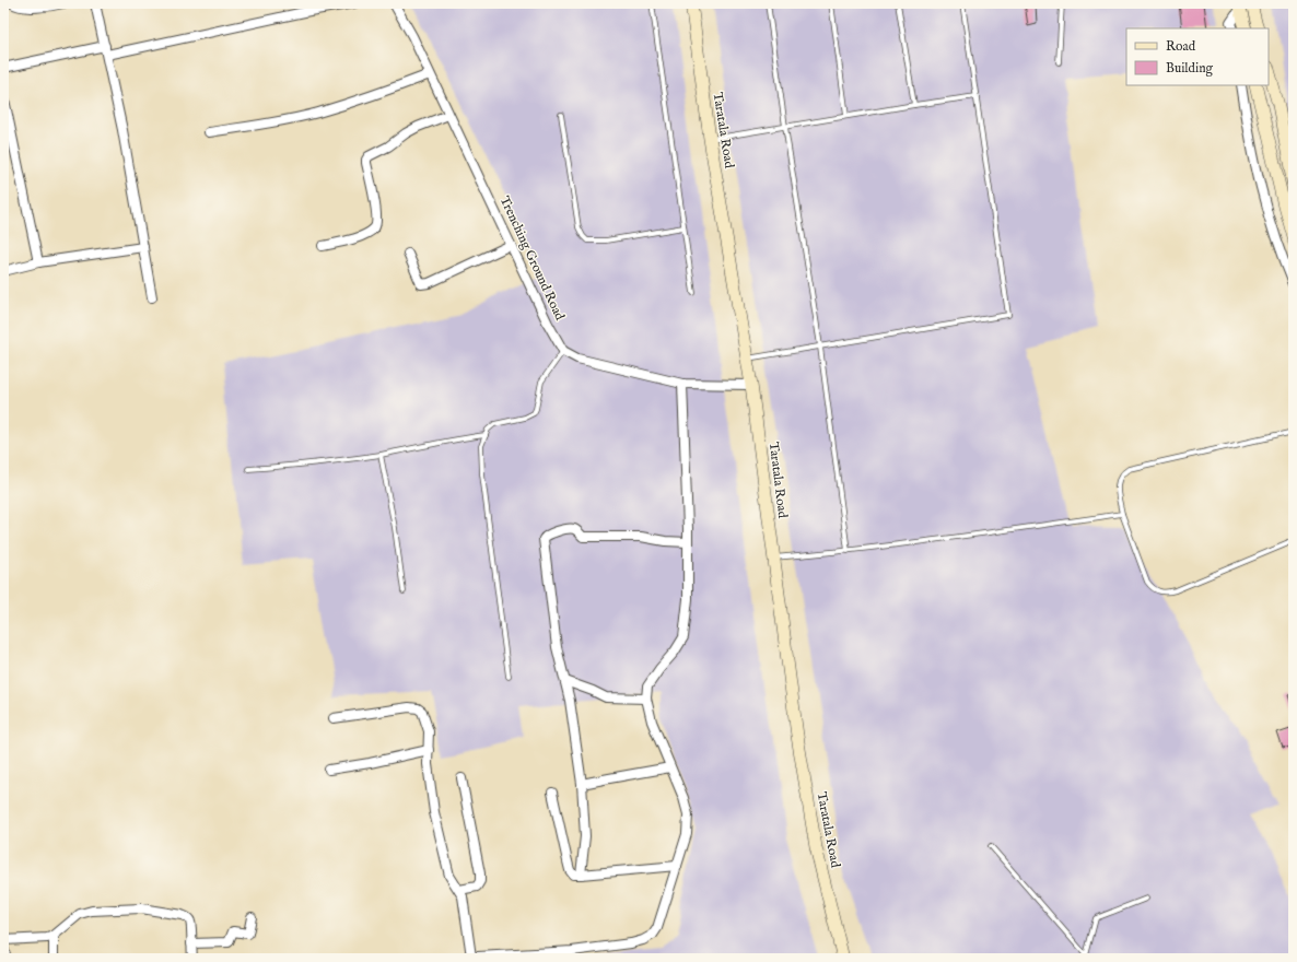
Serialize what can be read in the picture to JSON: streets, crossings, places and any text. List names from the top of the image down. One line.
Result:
{"streets":{"street":["Taratala Road","Trenching Ground Road"]},"legend":["Road","Building"]}
